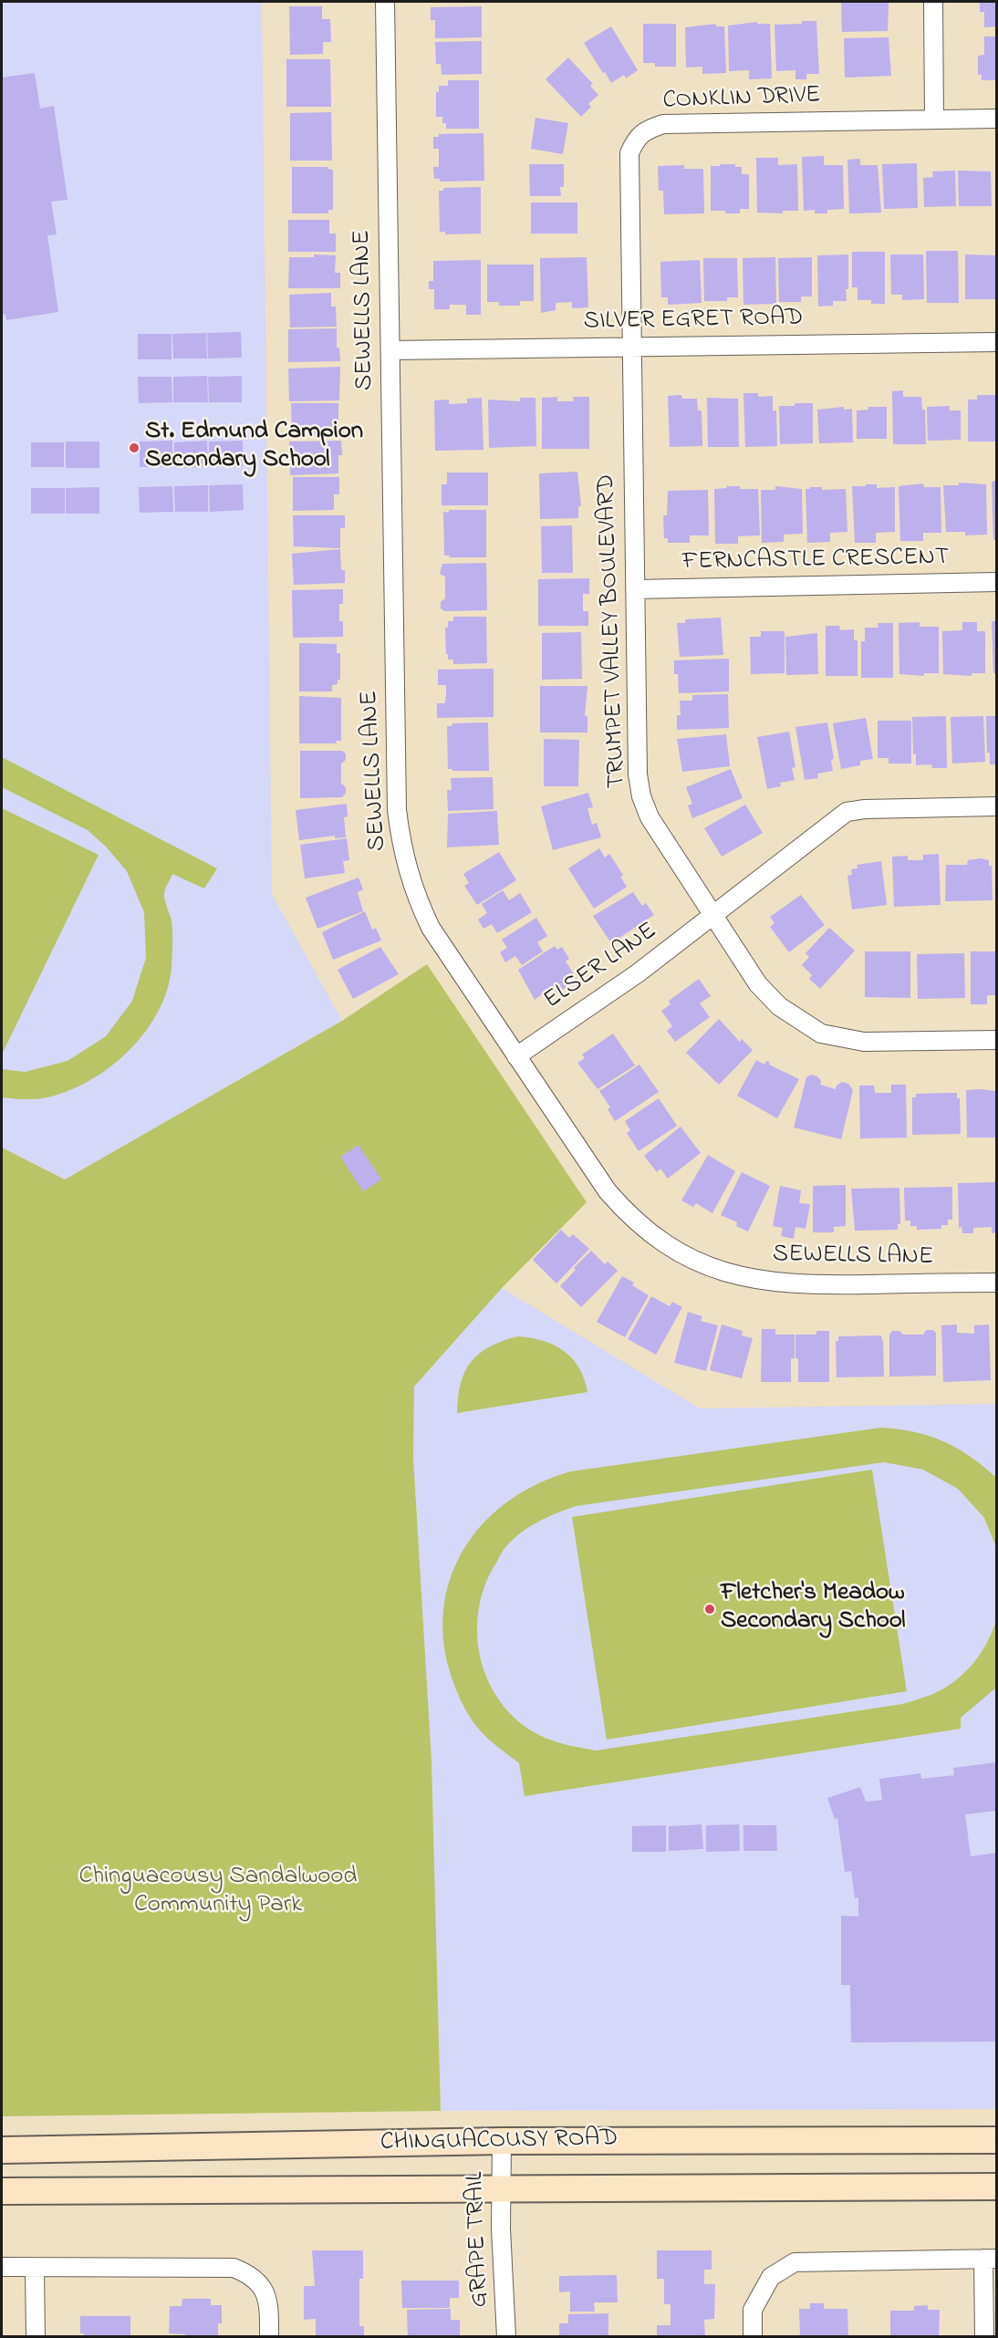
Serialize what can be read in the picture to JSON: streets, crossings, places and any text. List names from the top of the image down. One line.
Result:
{"streets":{"main road":["CHINGUACOUSY ROAD"],"street":["CONKLIN DRIVE","SEWELLS LANE","SILVER EGRET ROAD","FERNCASTLE CRESCENT","TRUMPET VALLEY BOULEVARD","ELSER LANE","GRAPE TRAIL"]},"crossings":[["CONKLIN DRIVE","SILVER EGRET ROAD"],["CONKLIN DRIVE","TRUMPET VALLEY BOULEVARD"],["SEWELLS LANE","SILVER EGRET ROAD"],["SEWELLS LANE","ELSER LANE"],["SILVER EGRET ROAD","TRUMPET VALLEY BOULEVARD"],["FERNCASTLE CRESCENT","TRUMPET VALLEY BOULEVARD"],["TRUMPET VALLEY BOULEVARD","ELSER LANE"],["CHINGUACOUSY ROAD","GRAPE TRAIL"]],"parks":["Chinguacousy Sandalwood Community Park"],"places":["St. Edmund Campion Secondary School","Fletcher's Meadow Secondary School"]}
